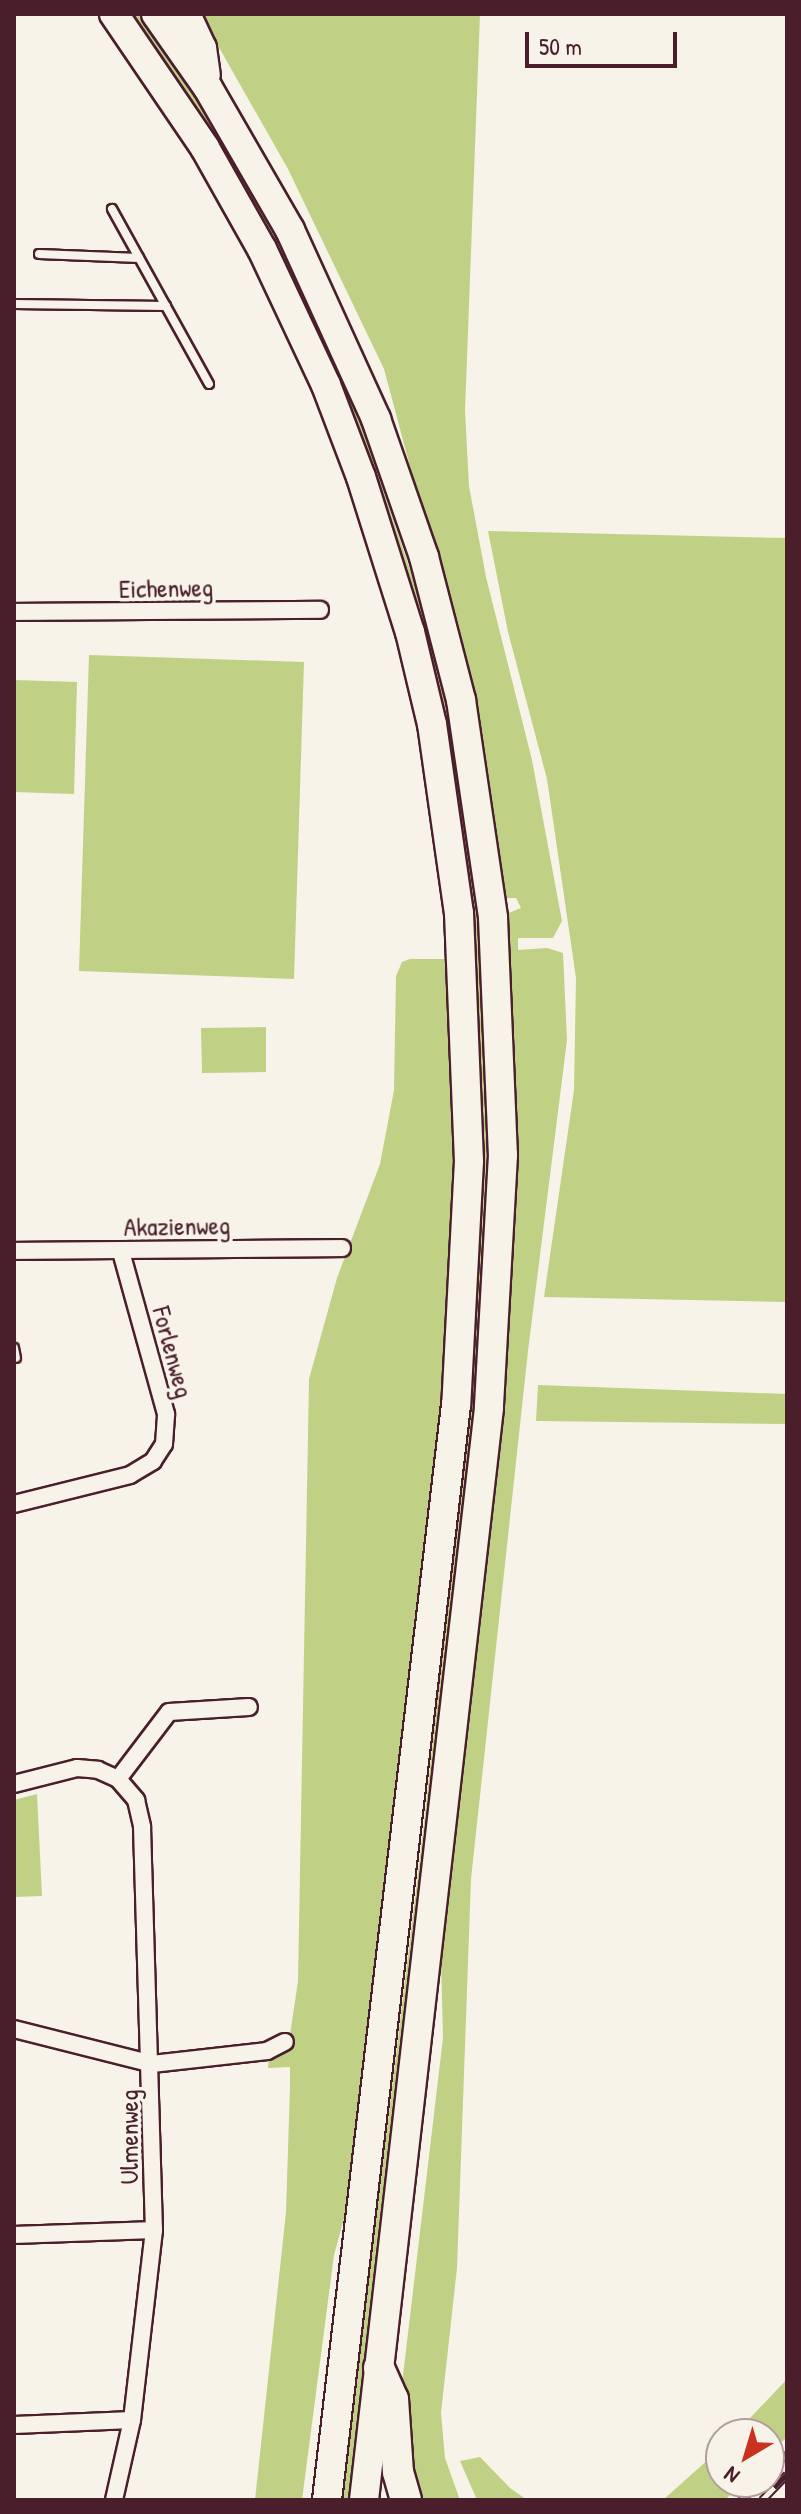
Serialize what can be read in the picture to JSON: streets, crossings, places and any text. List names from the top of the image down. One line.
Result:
{"streets":{"street":["Eichenweg","Akazienweg","Forlenweg","Ulmenweg"]},"crossings":[["Akazienweg","Forlenweg"]],"scale_bar":"50 m","north":"bottom left"}
